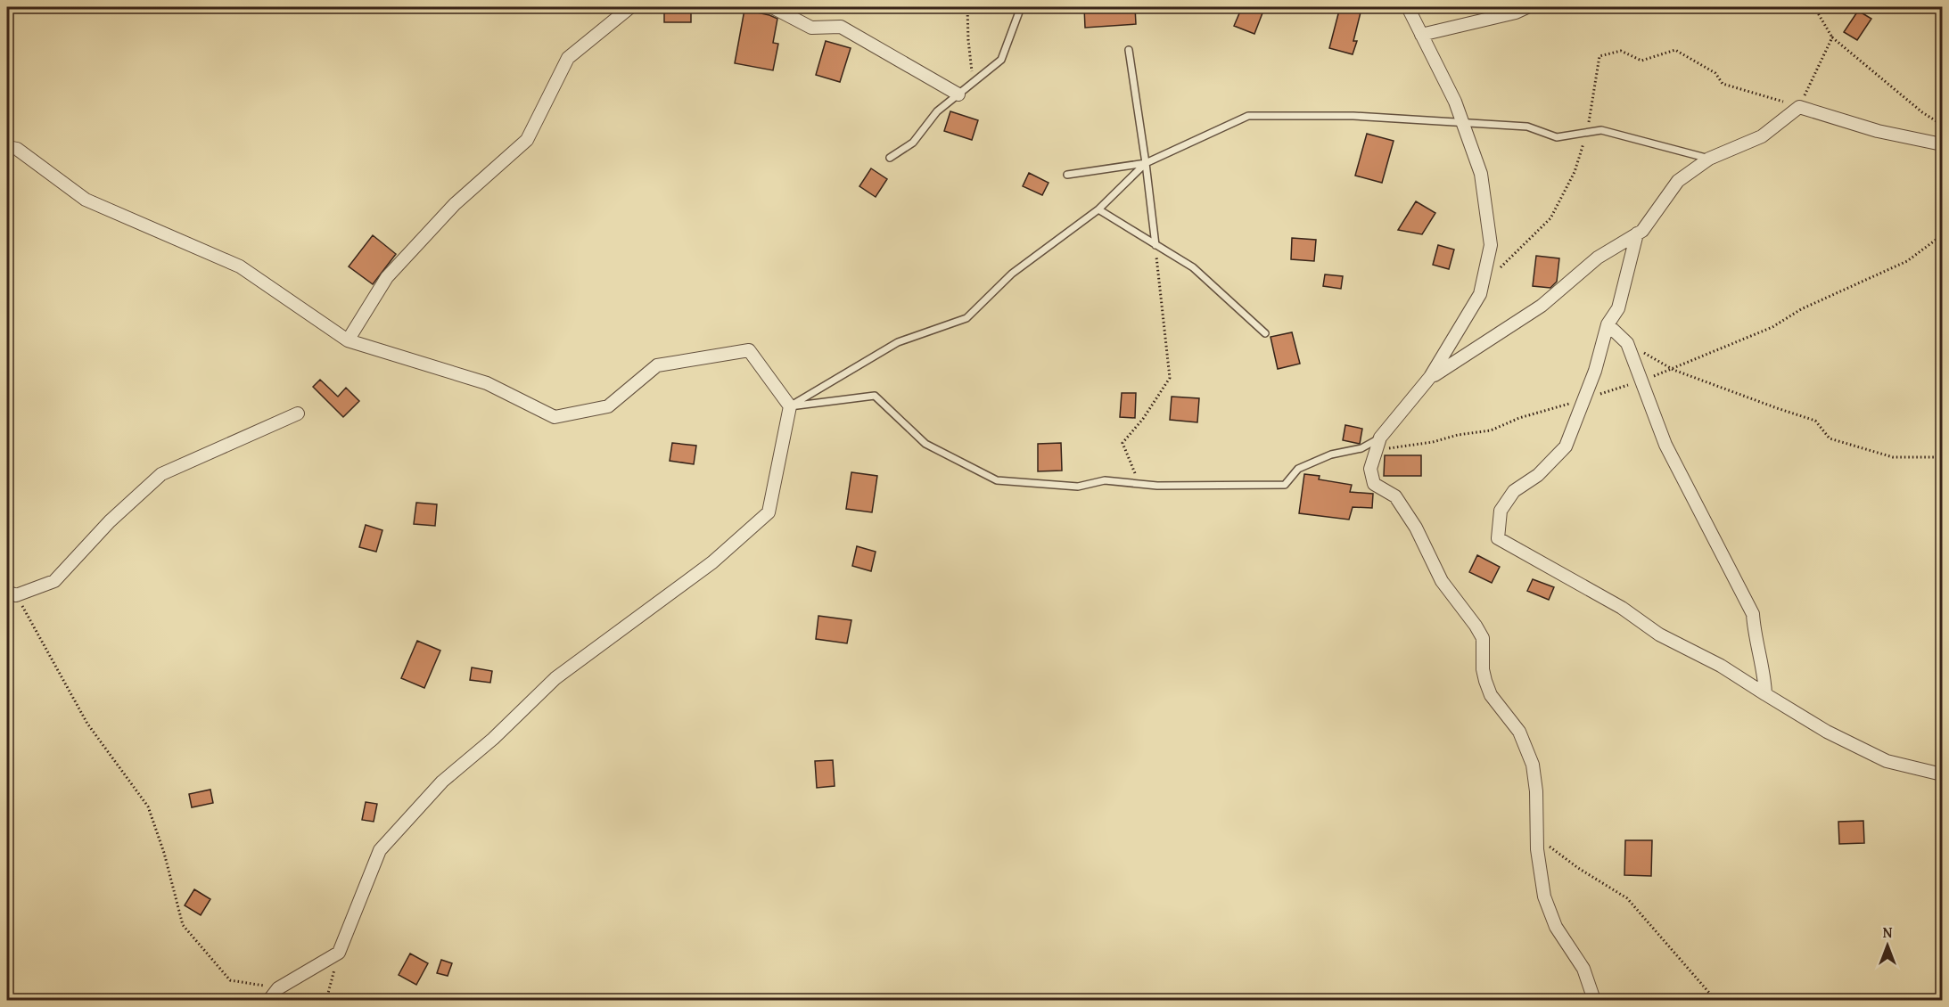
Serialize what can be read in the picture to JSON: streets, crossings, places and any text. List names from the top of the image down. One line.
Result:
{"north":"top"}
